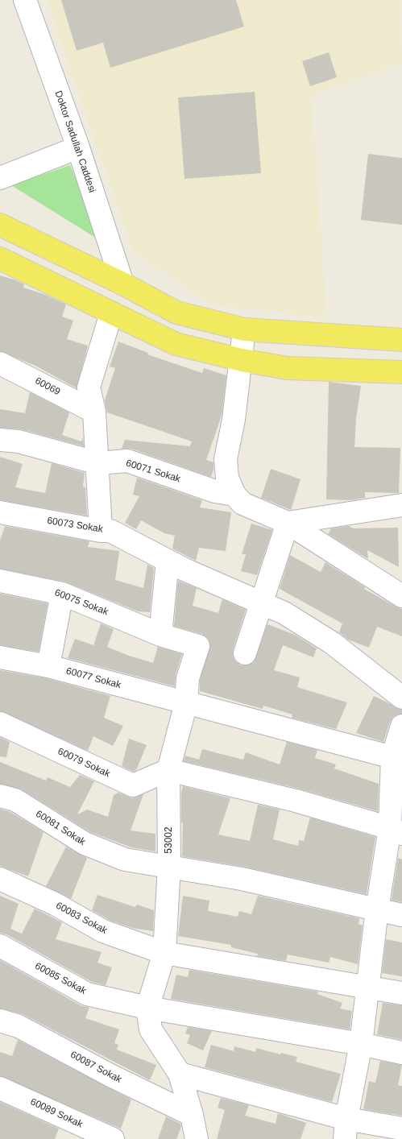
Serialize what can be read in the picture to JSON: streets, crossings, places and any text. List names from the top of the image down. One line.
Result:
{"streets":{"street":["Doktor Sadullah Caddesi","60069","60071 Sokak","60073 Sokak","60075 Sokak","60077 Sokak","60079 Sokak","60081 Sokak","53002","60083 Sokak","60085 Sokak","60087 Sokak","60089 Sokak"]},"crossings":[["60075 Sokak","53002"],["60077 Sokak","53002"],["60079 Sokak","53002"],["60081 Sokak","53002"],["53002","60083 Sokak"],["53002","60085 Sokak"],["53002","60087 Sokak"]]}
